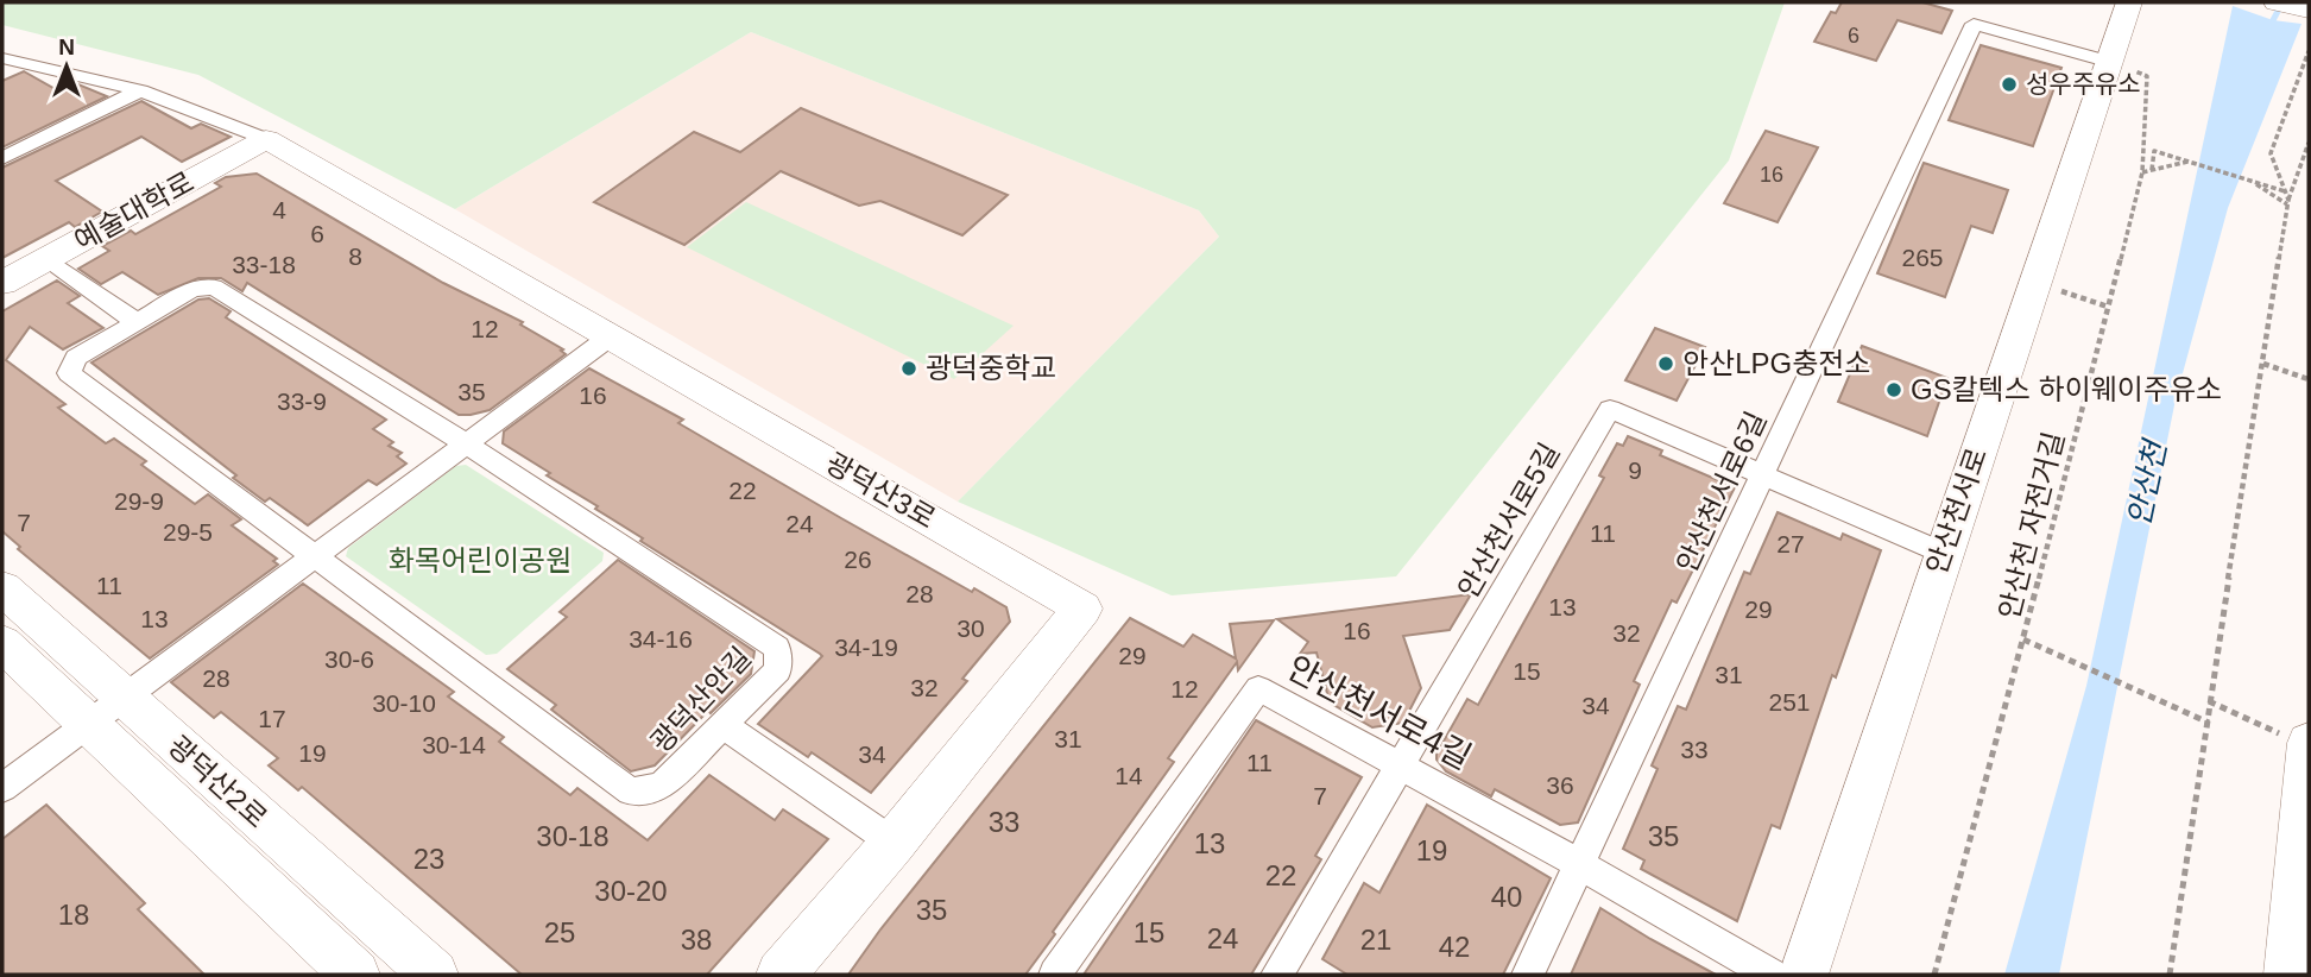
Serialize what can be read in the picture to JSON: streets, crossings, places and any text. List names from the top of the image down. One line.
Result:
{"streets":{"street":["예술대학로","광덕산3로","안산천서로6길","안산천서로","안산천서로5길","광덕산안길","안산천서로4길","광덕산2로"],"path":["안산천 자전거길"]},"crossings":[["예술대학로","광덕산3로"],["안산천서로6길","안산천서로"],["안산천서로6길","안산천서로5길"],["안산천서로6길","안산천 자전거길"],["안산천서로6길","안산천서로4길"],["안산천서로","안산천서로5길"],["안산천서로","안산천 자전거길"],["안산천서로5길","안산천서로4길"]],"water":["안산천"],"parks":["화목어린이공원"],"places":["성우주유소","안산LPG충전소","광덕중학교","GS칼텍스 하이웨이주유소"],"house_numbers":["6","16","4","6","8","265","33-18","12","35","16","33-9","9","22","29-9","7","24","29-5","11","27","26","11","28","13","29","13","30","16","32","34-16","34-19","29","30-6","15","31","28","32","12","251","30-10","34","17","31","30-14","33","19","34","11","14","36","7","33","30-18","35","13","19","23","22","30-20","40","35","18","25","15","24","38","21","42"],"north":"top"}
